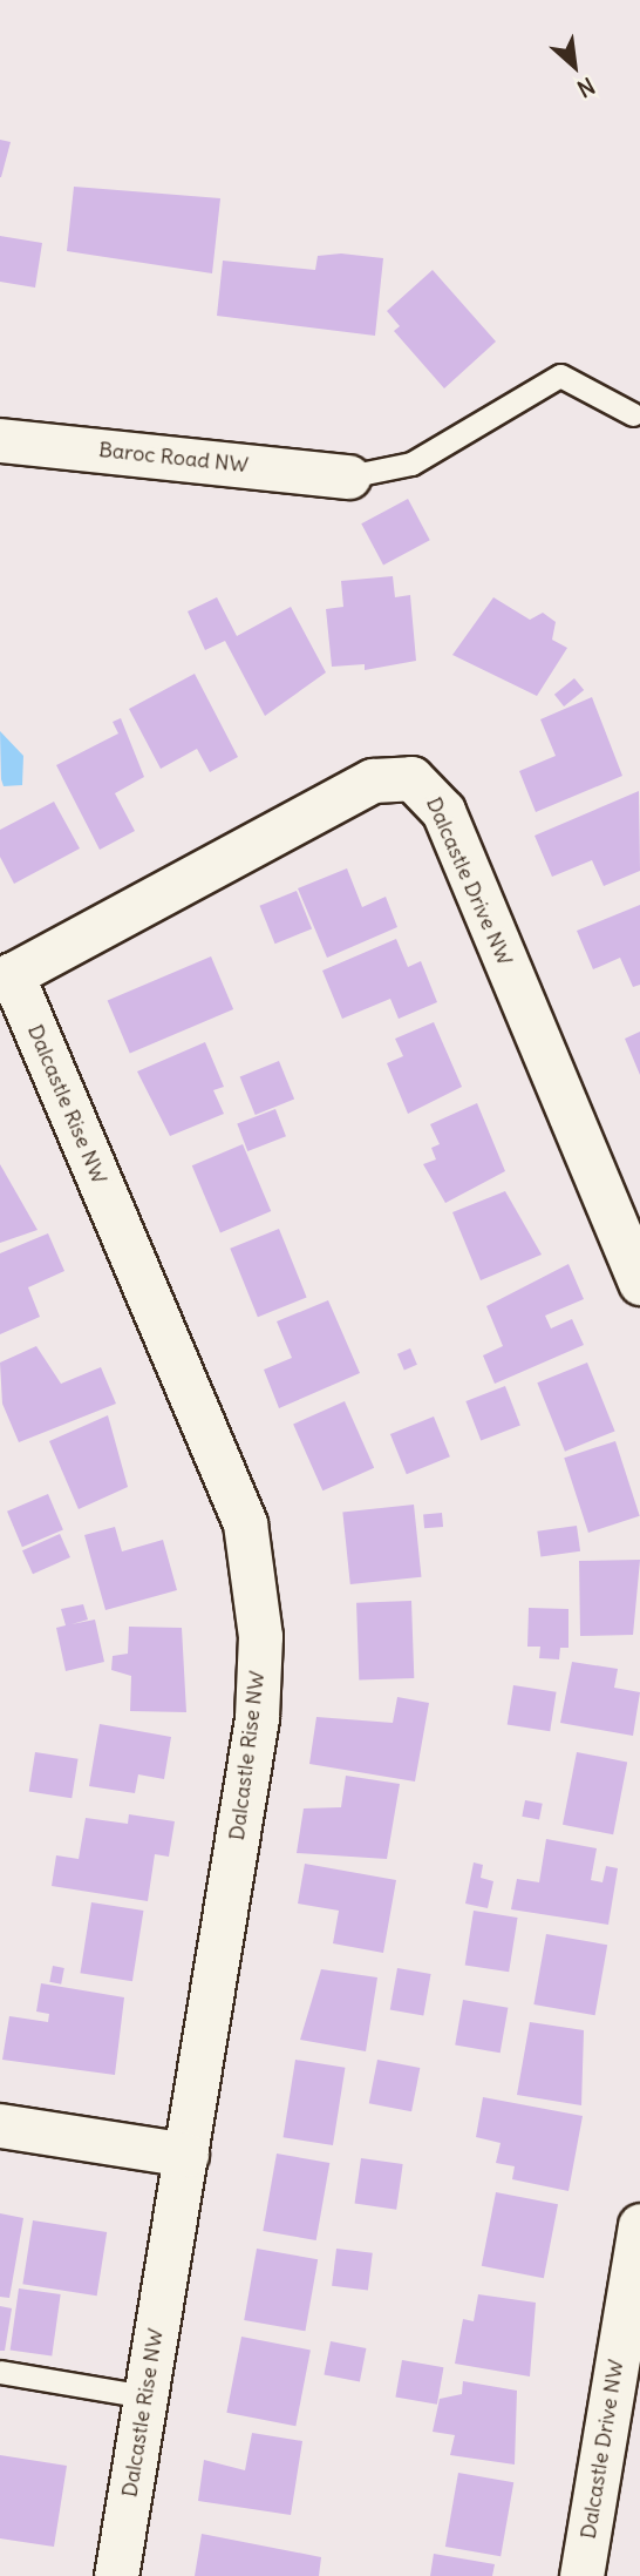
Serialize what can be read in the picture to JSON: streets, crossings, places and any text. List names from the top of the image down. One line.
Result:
{"streets":{"street":["Baroc Road NW","Dalcastle Drive NW","Dalcastle Rise NW"]},"crossings":[["Dalcastle Drive NW","Dalcastle Rise NW"]],"north":"bottom right"}
